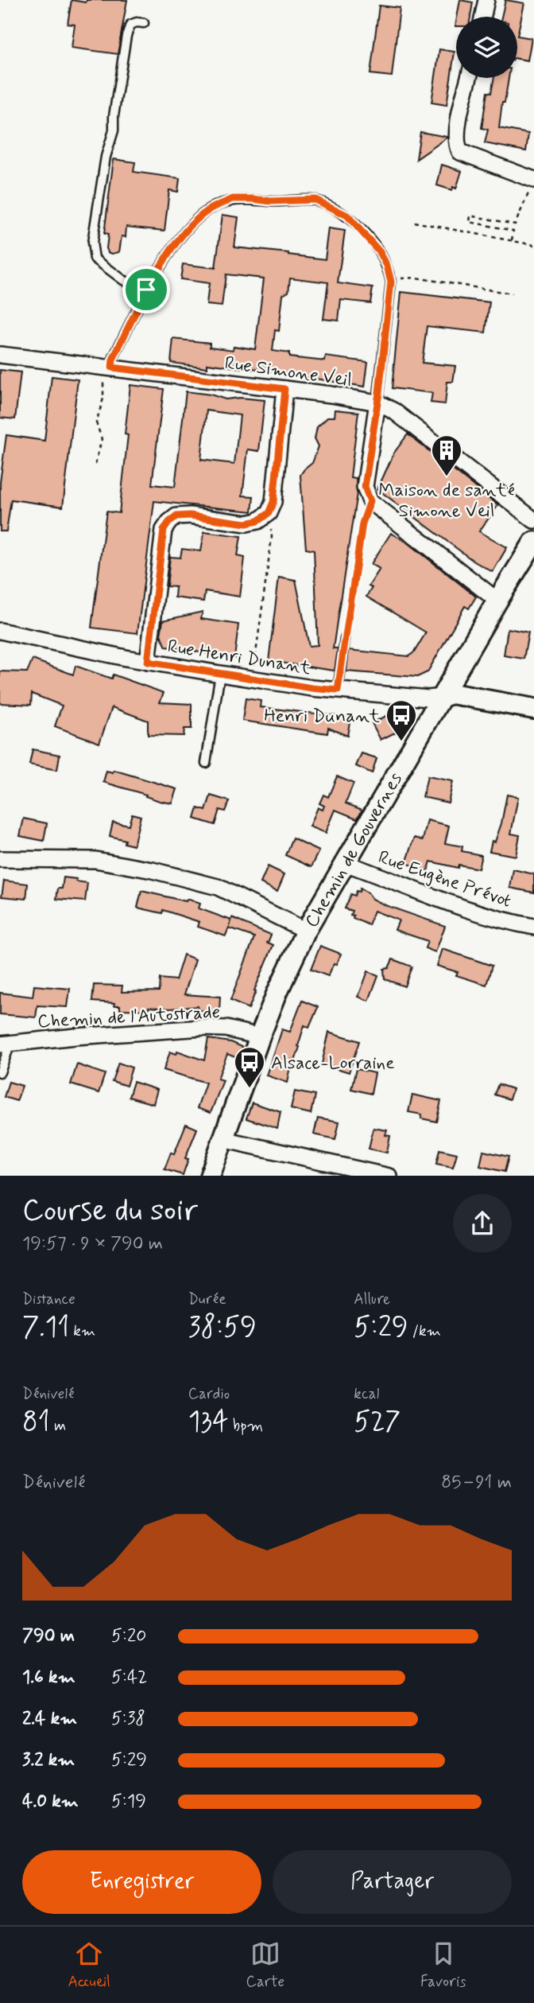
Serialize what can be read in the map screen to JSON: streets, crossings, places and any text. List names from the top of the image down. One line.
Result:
{"streets":{"street":["Rue Simone Veil","Rue Henri Dunant","Chemin de Gouvernes","Rue Eugène Prévot","Chemin de l'Autostrade"]},"crossings":[["Rue Henri Dunant","Chemin de Gouvernes"],["Chemin de Gouvernes","Rue Eugène Prévot"],["Chemin de Gouvernes","Chemin de l'Autostrade"]],"places":{"building":["Maison de santé Simone Veil"],"bus stop":["Henri Dunant","Alsace-Lorraine"]},"page":{"heading":["Course du soir","19:57 · 9 × 790 m"],"stats":[["Distance","7.11 km"],["Durée","38:59"],["Allure","5:29 /km"],["Dénivelé","81 m"],["Cardio","134 bpm"],["kcal","527"]],"chart":["Dénivelé","85–91 m"],"list":[{"name":"790 m","note":"5:20"},{"name":"1.6 km","note":"5:42"},{"name":"2.4 km","note":"5:38"},{"name":"3.2 km","note":"5:29"},{"name":"4.0 km","note":"5:19"}],"buttons":["Enregistrer","Partager"],"tabs":["Accueil","Carte","Favoris"]}}
